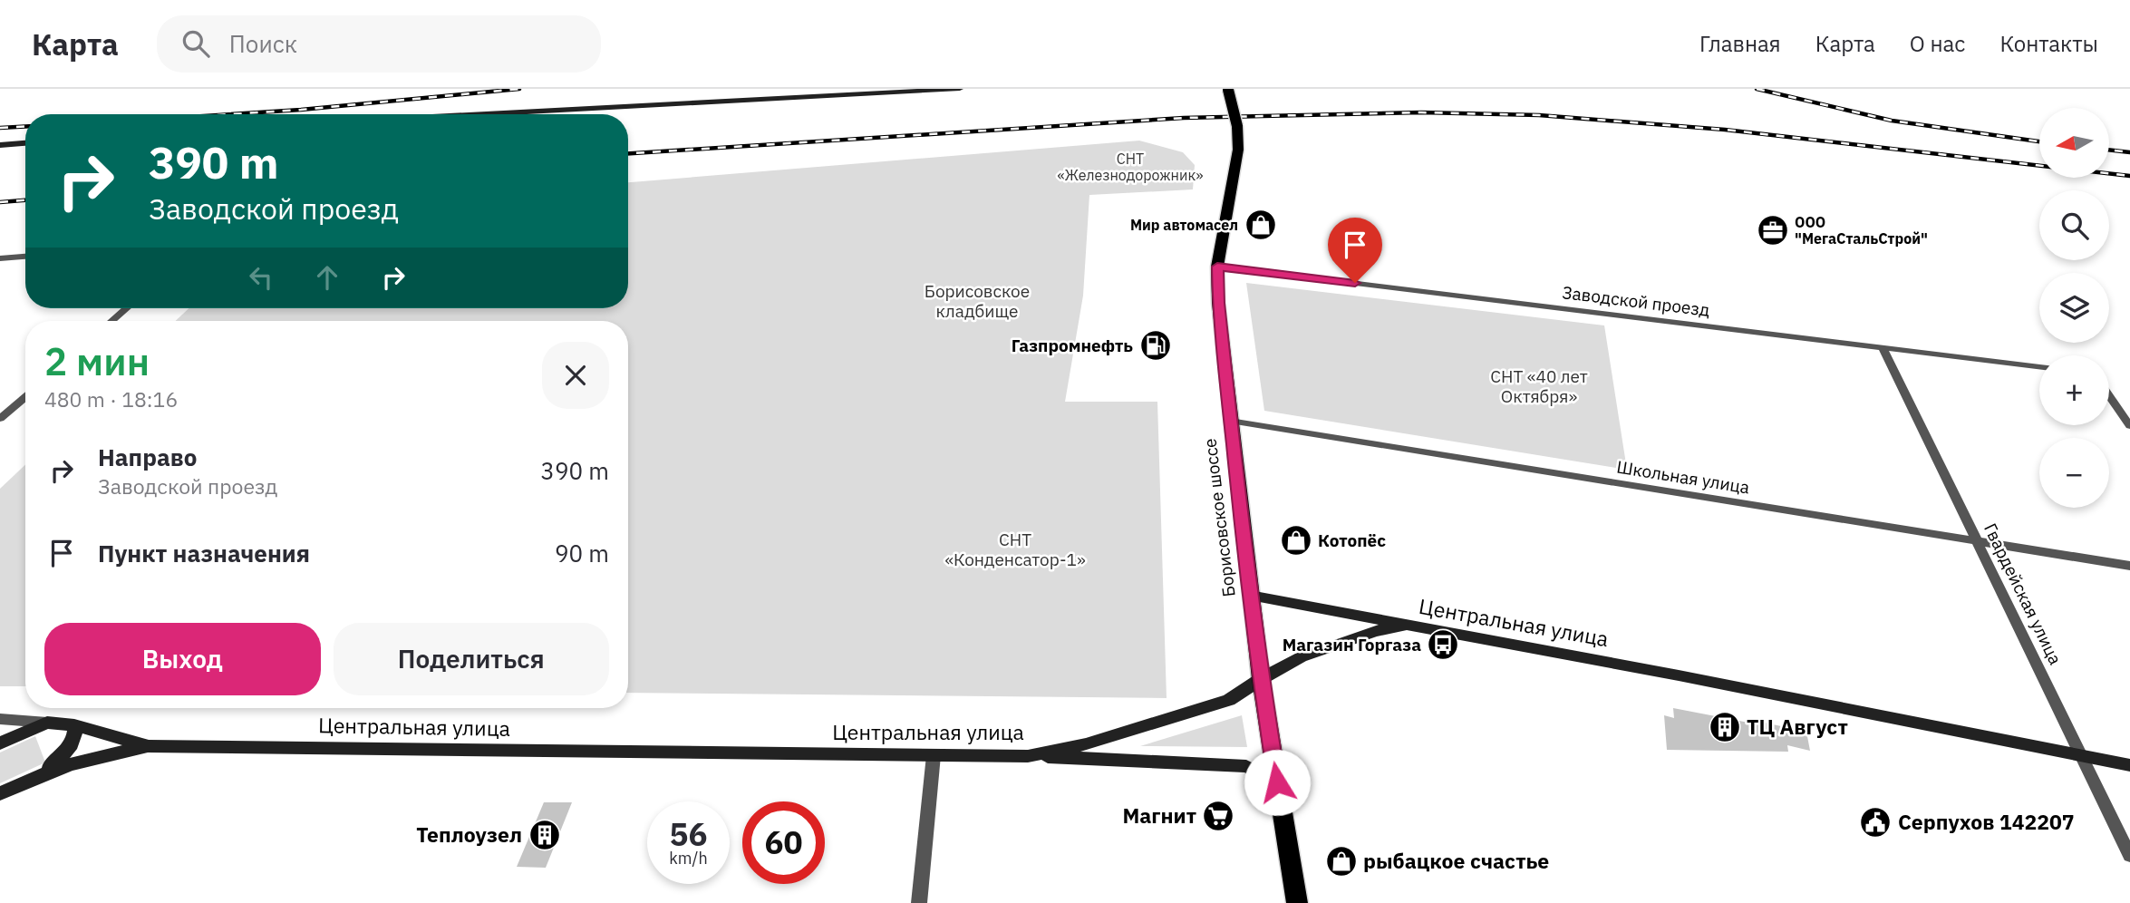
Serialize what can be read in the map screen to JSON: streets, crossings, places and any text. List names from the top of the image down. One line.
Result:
{"streets":{"main road":["Борисовское шоссе"],"street":["Заводской проезд","Школьная улица","Гвардейская улица","Центральная улица"]},"crossings":[["Заводской проезд","Борисовское шоссе"],["Заводской проезд","Гвардейская улица"],["Школьная улица","Борисовское шоссе"],["Школьная улица","Гвардейская улица"],["Борисовское шоссе","Центральная улица"],["Гвардейская улица","Центральная улица"]],"parks":["СНТ «Железнодорожник»","Борисовское кладбище","СНТ «40 лет Октября»","СНТ «Конденсатор-1»"],"places":{"shop":["Мир автомасел","Котопёс","рыбацкое счастье"],"office":["ООО \"МегаСтальСтрой\""],"fuel station":["Газпромнефть"],"bus stop":["Магазин Горгаза"],"building":["ТЦ Август","Теплоузел"],"supermarket":["Магнит"],"public building":["Серпухов 142207"]},"north":"left","page":{"header":"Карта","search":"Поиск","nav":["Главная","Карта","О нас","Контакты"],"map_buttons":["+","−"],"turn":["390 m","Заводской проезд"],"heading":["2 мин","480 m · 18:16"],"list":[{"name":"Направо","note":"Заводской проезд","value":"390 m"},{"name":"Пункт назначения","value":"90 m"}],"buttons":["Выход","Поделиться"],"speed":"56 km/h","limit":"60"}}
